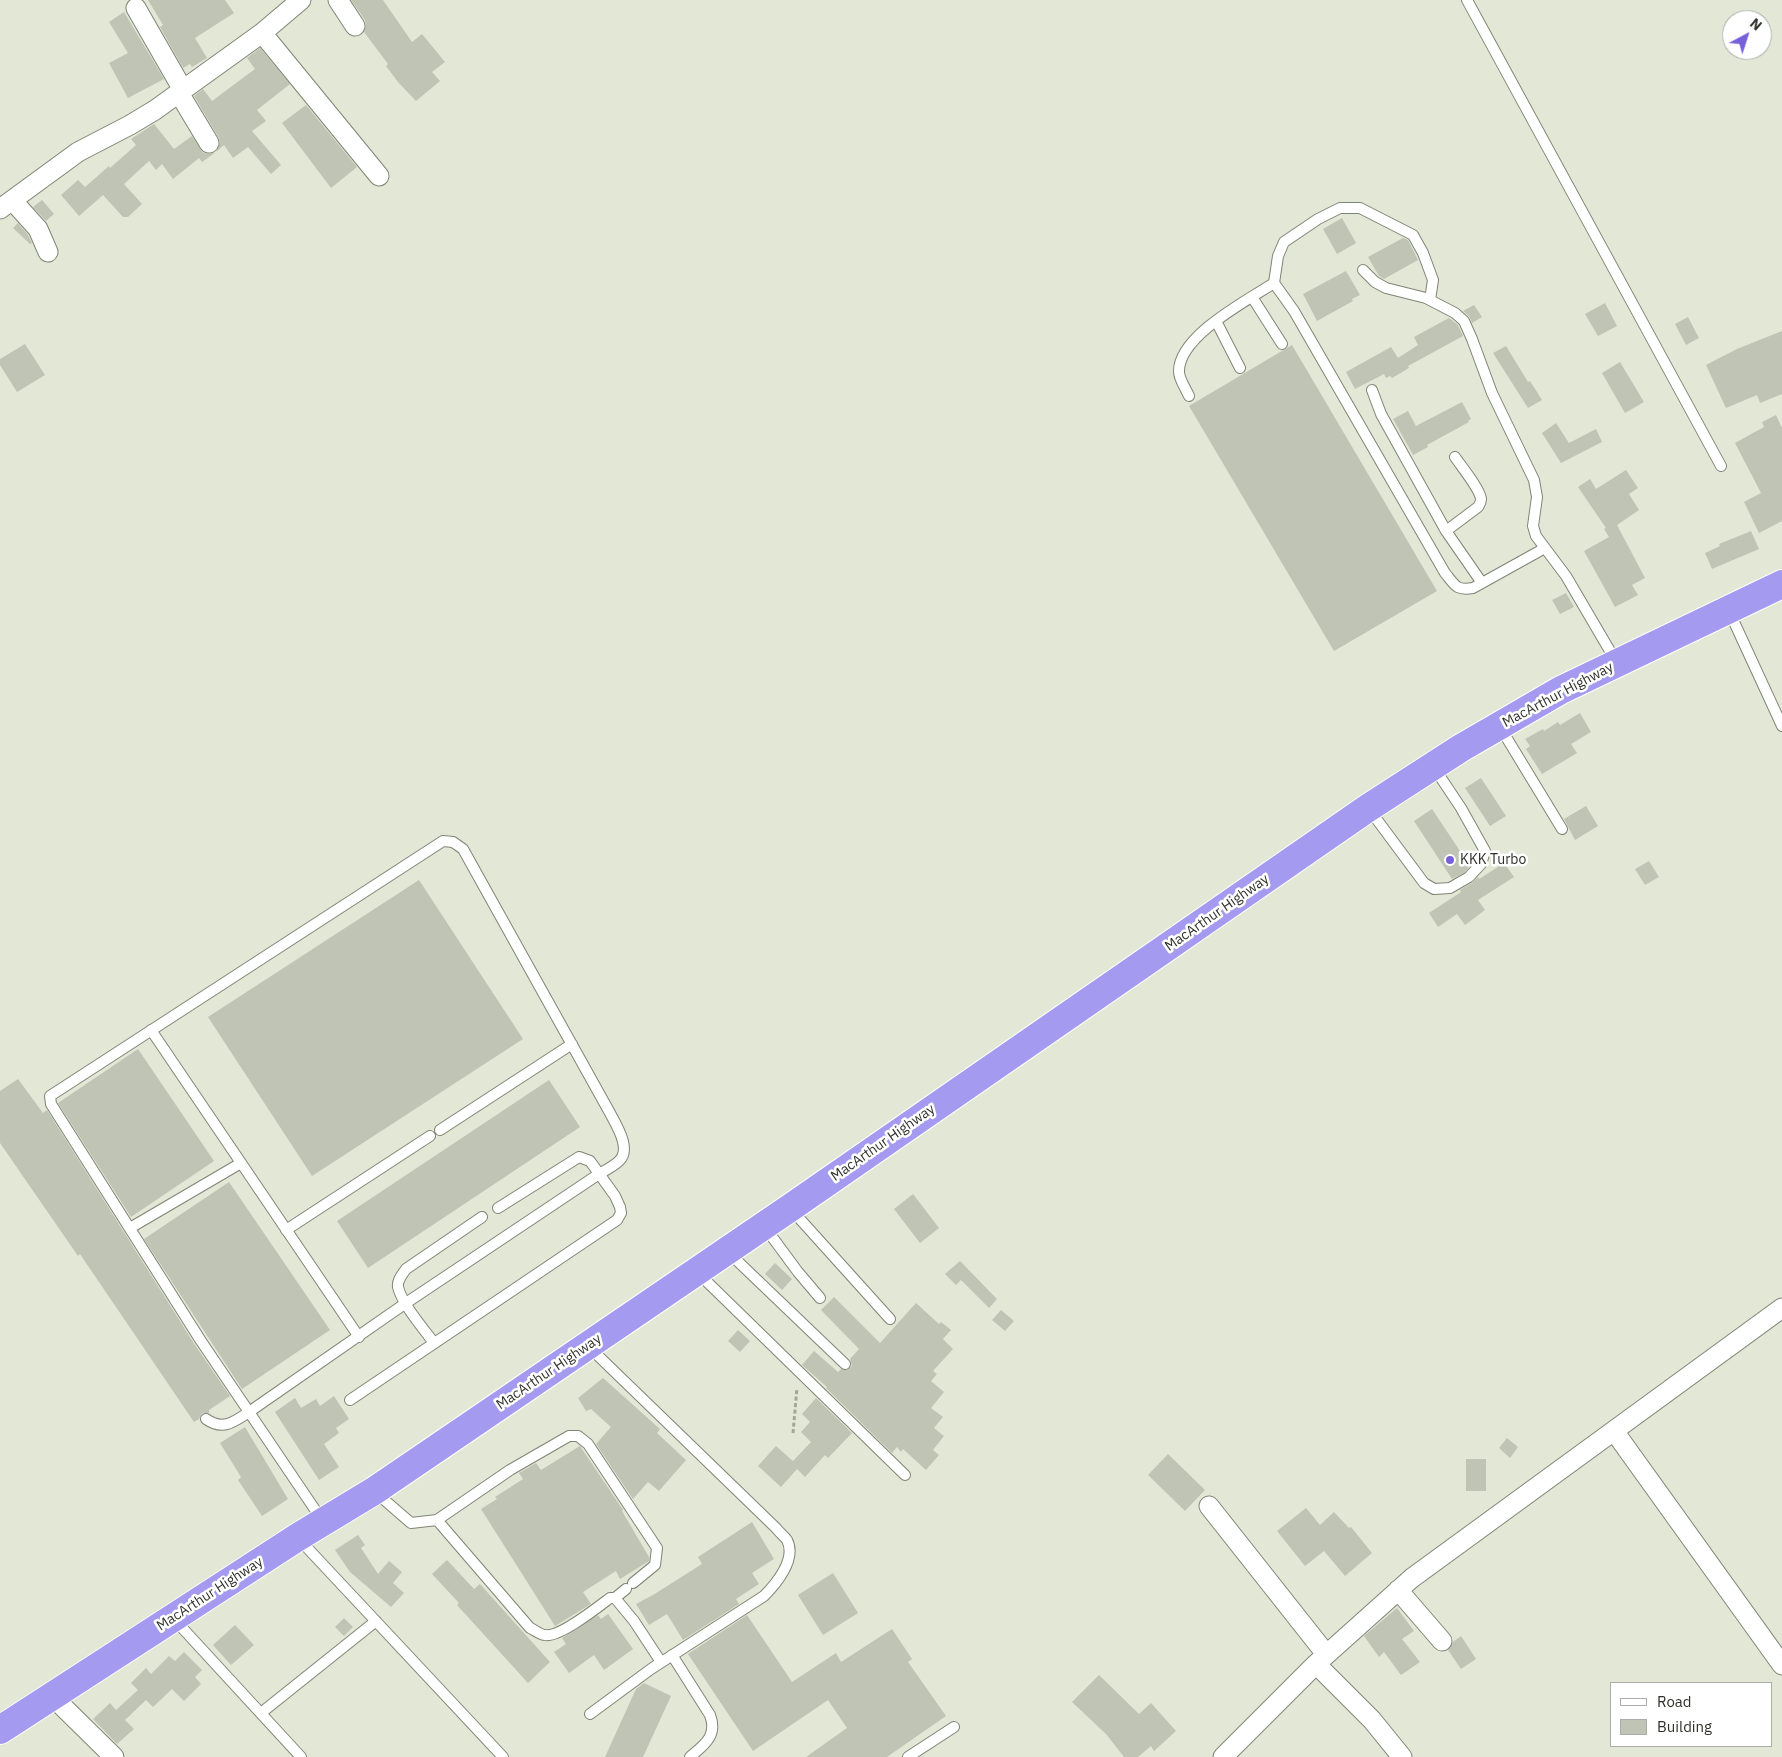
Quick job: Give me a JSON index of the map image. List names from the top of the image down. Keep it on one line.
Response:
{"streets":{"highway":["MacArthur Highway"]},"places":["KKK Turbo"],"legend":["Road","Building"],"north":"top right"}
